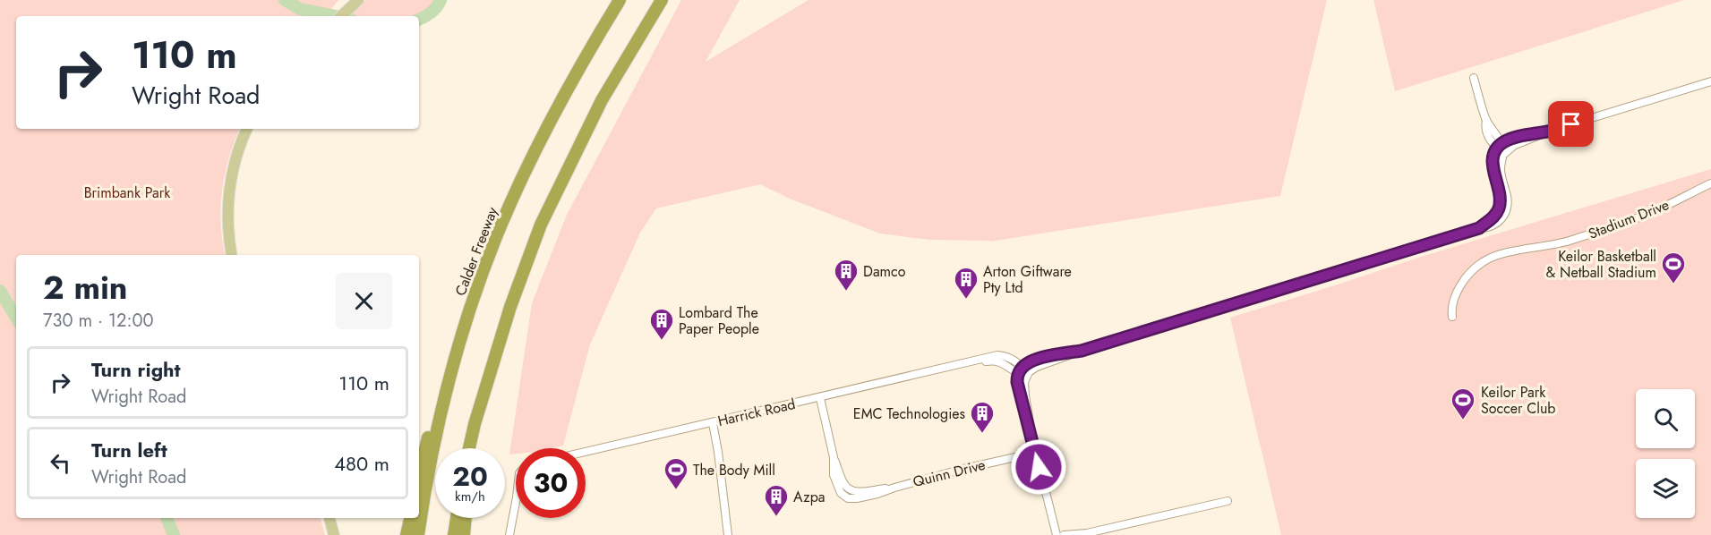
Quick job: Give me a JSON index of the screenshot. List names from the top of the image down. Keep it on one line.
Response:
{"streets":{"highway":["Calder Freeway"],"street":["Stadium Drive","Harrick Road","Quinn Drive"]},"crossings":[["Harrick Road","Quinn Drive"]],"parks":["Brimbank Park"],"places":{"sports":["Keilor Basketball & Netball Stadium","Keilor Park Soccer Club","The Body Mill"],"building":["Damco","Arton Giftware Pty Ltd","Lombard The Paper People","EMC Technologies","Azpa"]},"page":{"turn":["110 m","Wright Road"],"heading":["2 min","730 m · 12:00"],"list":[{"name":"Turn right","note":"Wright Road","value":"110 m"},{"name":"Turn left","note":"Wright Road","value":"480 m"}],"speed":"20 km/h","limit":"30"}}
